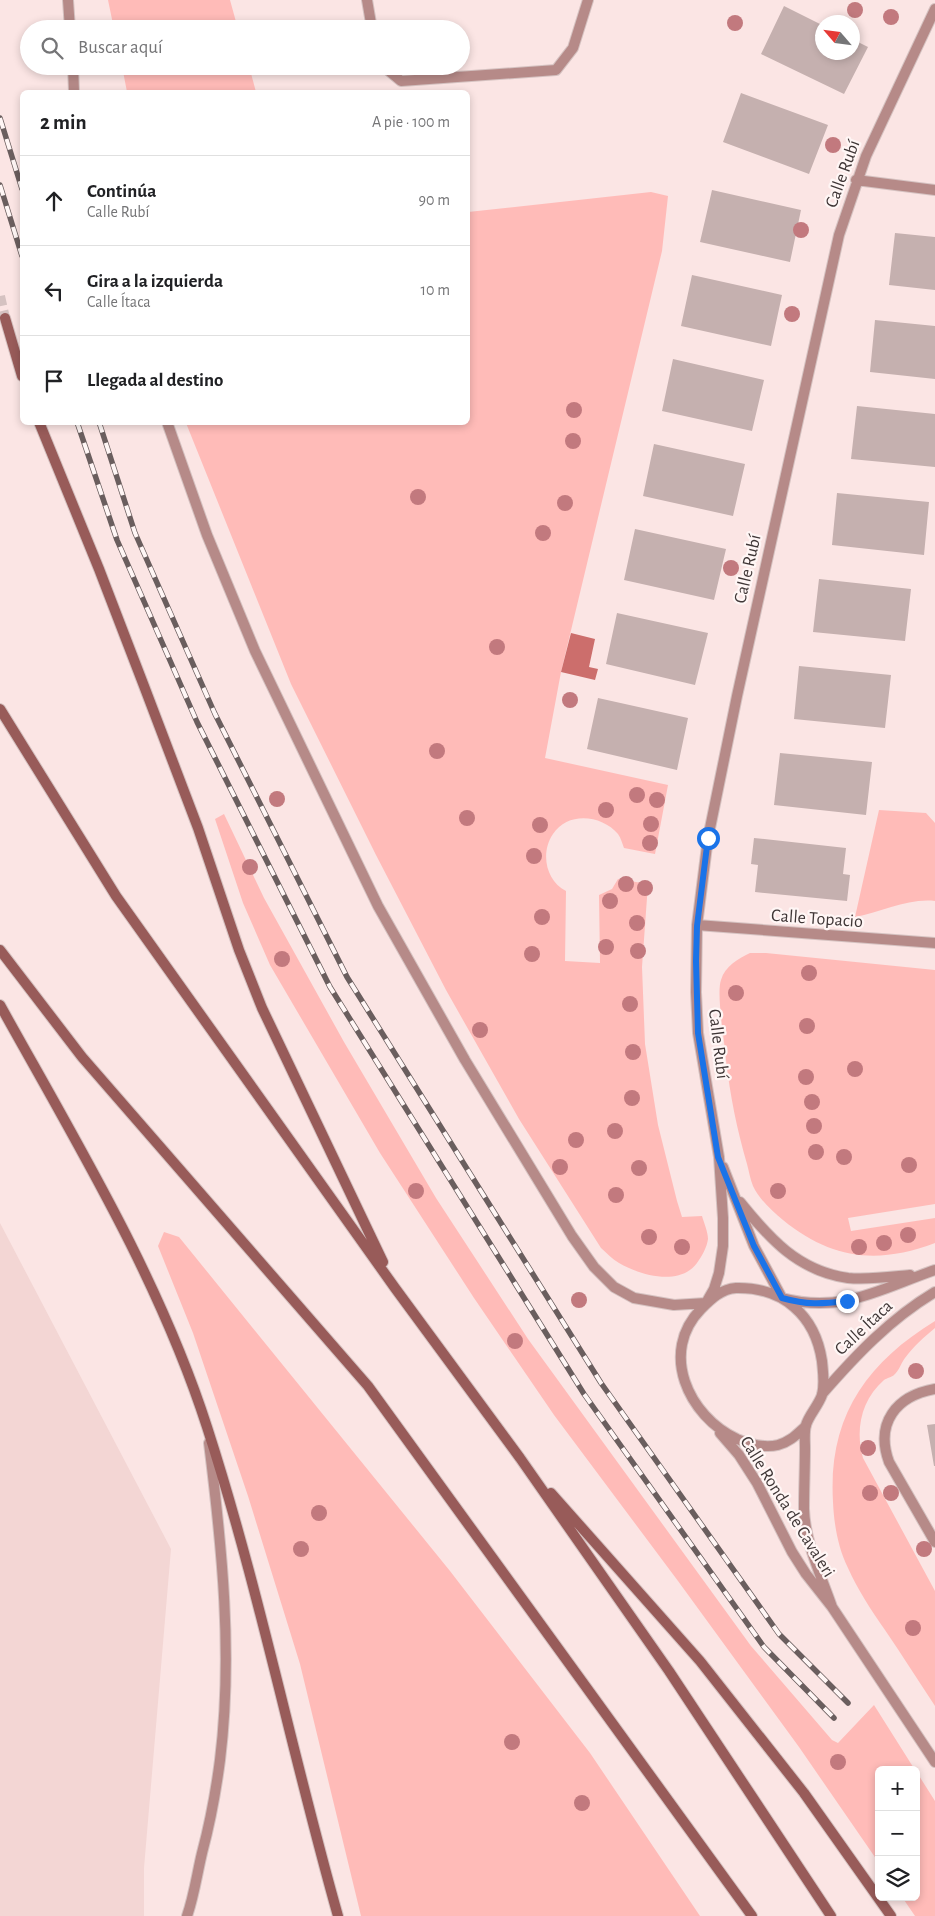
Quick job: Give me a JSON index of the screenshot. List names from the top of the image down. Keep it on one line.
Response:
{"streets":{"street":["Calle Rubí","Calle Topacio","Calle Ítaca","Calle Ronda de Cavaleri"]},"crossings":[["Calle Rubí","Calle Topacio"],["Calle Rubí","Calle Ítaca"],["Calle Rubí","Calle Ronda de Cavaleri"],["Calle Ítaca","Calle Ronda de Cavaleri"]],"north":"top left","page":{"search":"Buscar aquí","heading":["2 min","A pie · 100 m"],"list":[["Continúa","Calle Rubí","90 m"],["Gira a la izquierda","Calle Ítaca","10 m"],"Llegada al destino"],"map_buttons":["+","−"]}}
